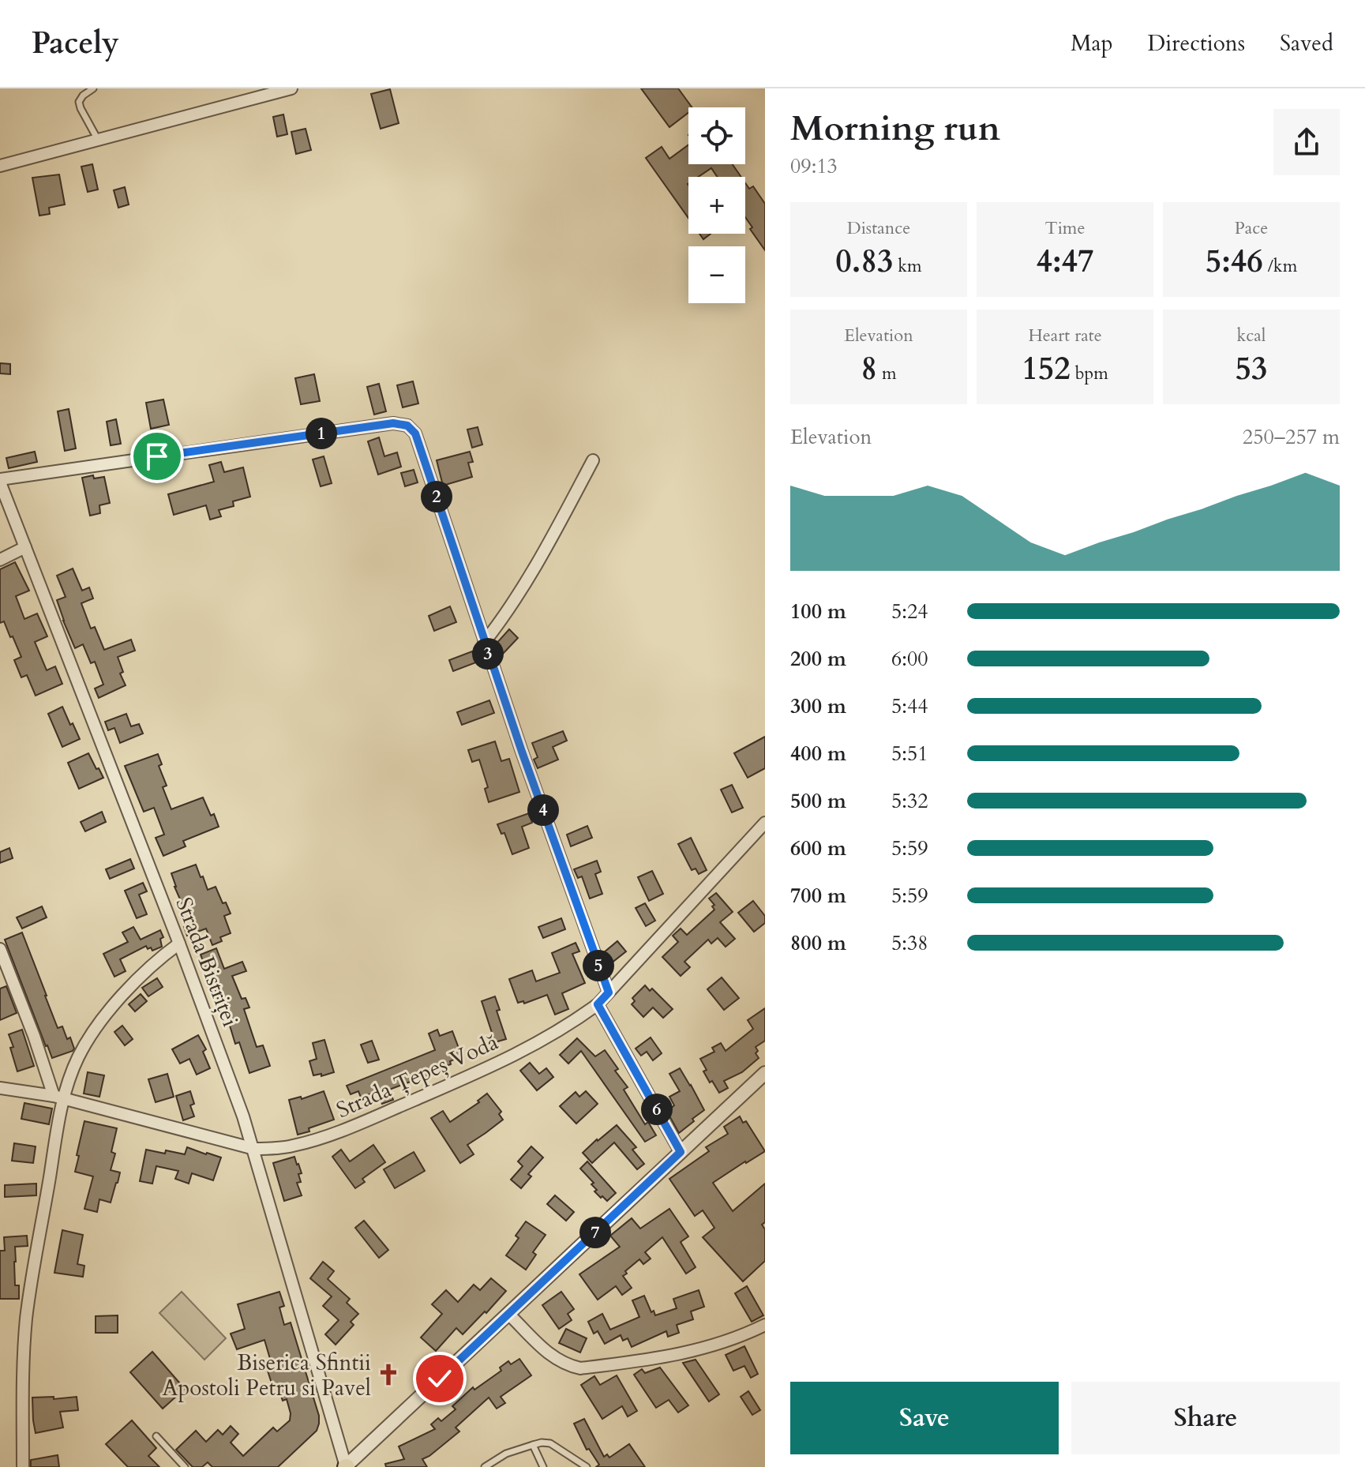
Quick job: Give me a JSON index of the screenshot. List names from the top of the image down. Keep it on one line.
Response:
{"streets":{"street":["Strada Bistriței","Strada Țepeș Vodă"]},"crossings":[["Strada Bistriței","Strada Țepeș Vodă"]],"places":{"church":["Biserica Sfintii Apostoli Petru si Pavel"]},"page":{"header":"Pacely","nav":["Map","Directions","Saved"],"heading":["Morning run","09:13"],"map_buttons":["+","−"],"stats":[["Distance","0.83 km"],["Time","4:47"],["Pace","5:46 /km"],["Elevation","8 m"],["Heart rate","152 bpm"],["kcal","53"]],"chart":["Elevation","250–257 m"],"pins":["1","2","3","4","5","6","7"],"list":[{"name":"100 m","note":"5:24"},{"name":"200 m","note":"6:00"},{"name":"300 m","note":"5:44"},{"name":"400 m","note":"5:51"},{"name":"500 m","note":"5:32"},{"name":"600 m","note":"5:59"},{"name":"700 m","note":"5:59"},{"name":"800 m","note":"5:38"}],"buttons":["Save","Share"]}}
